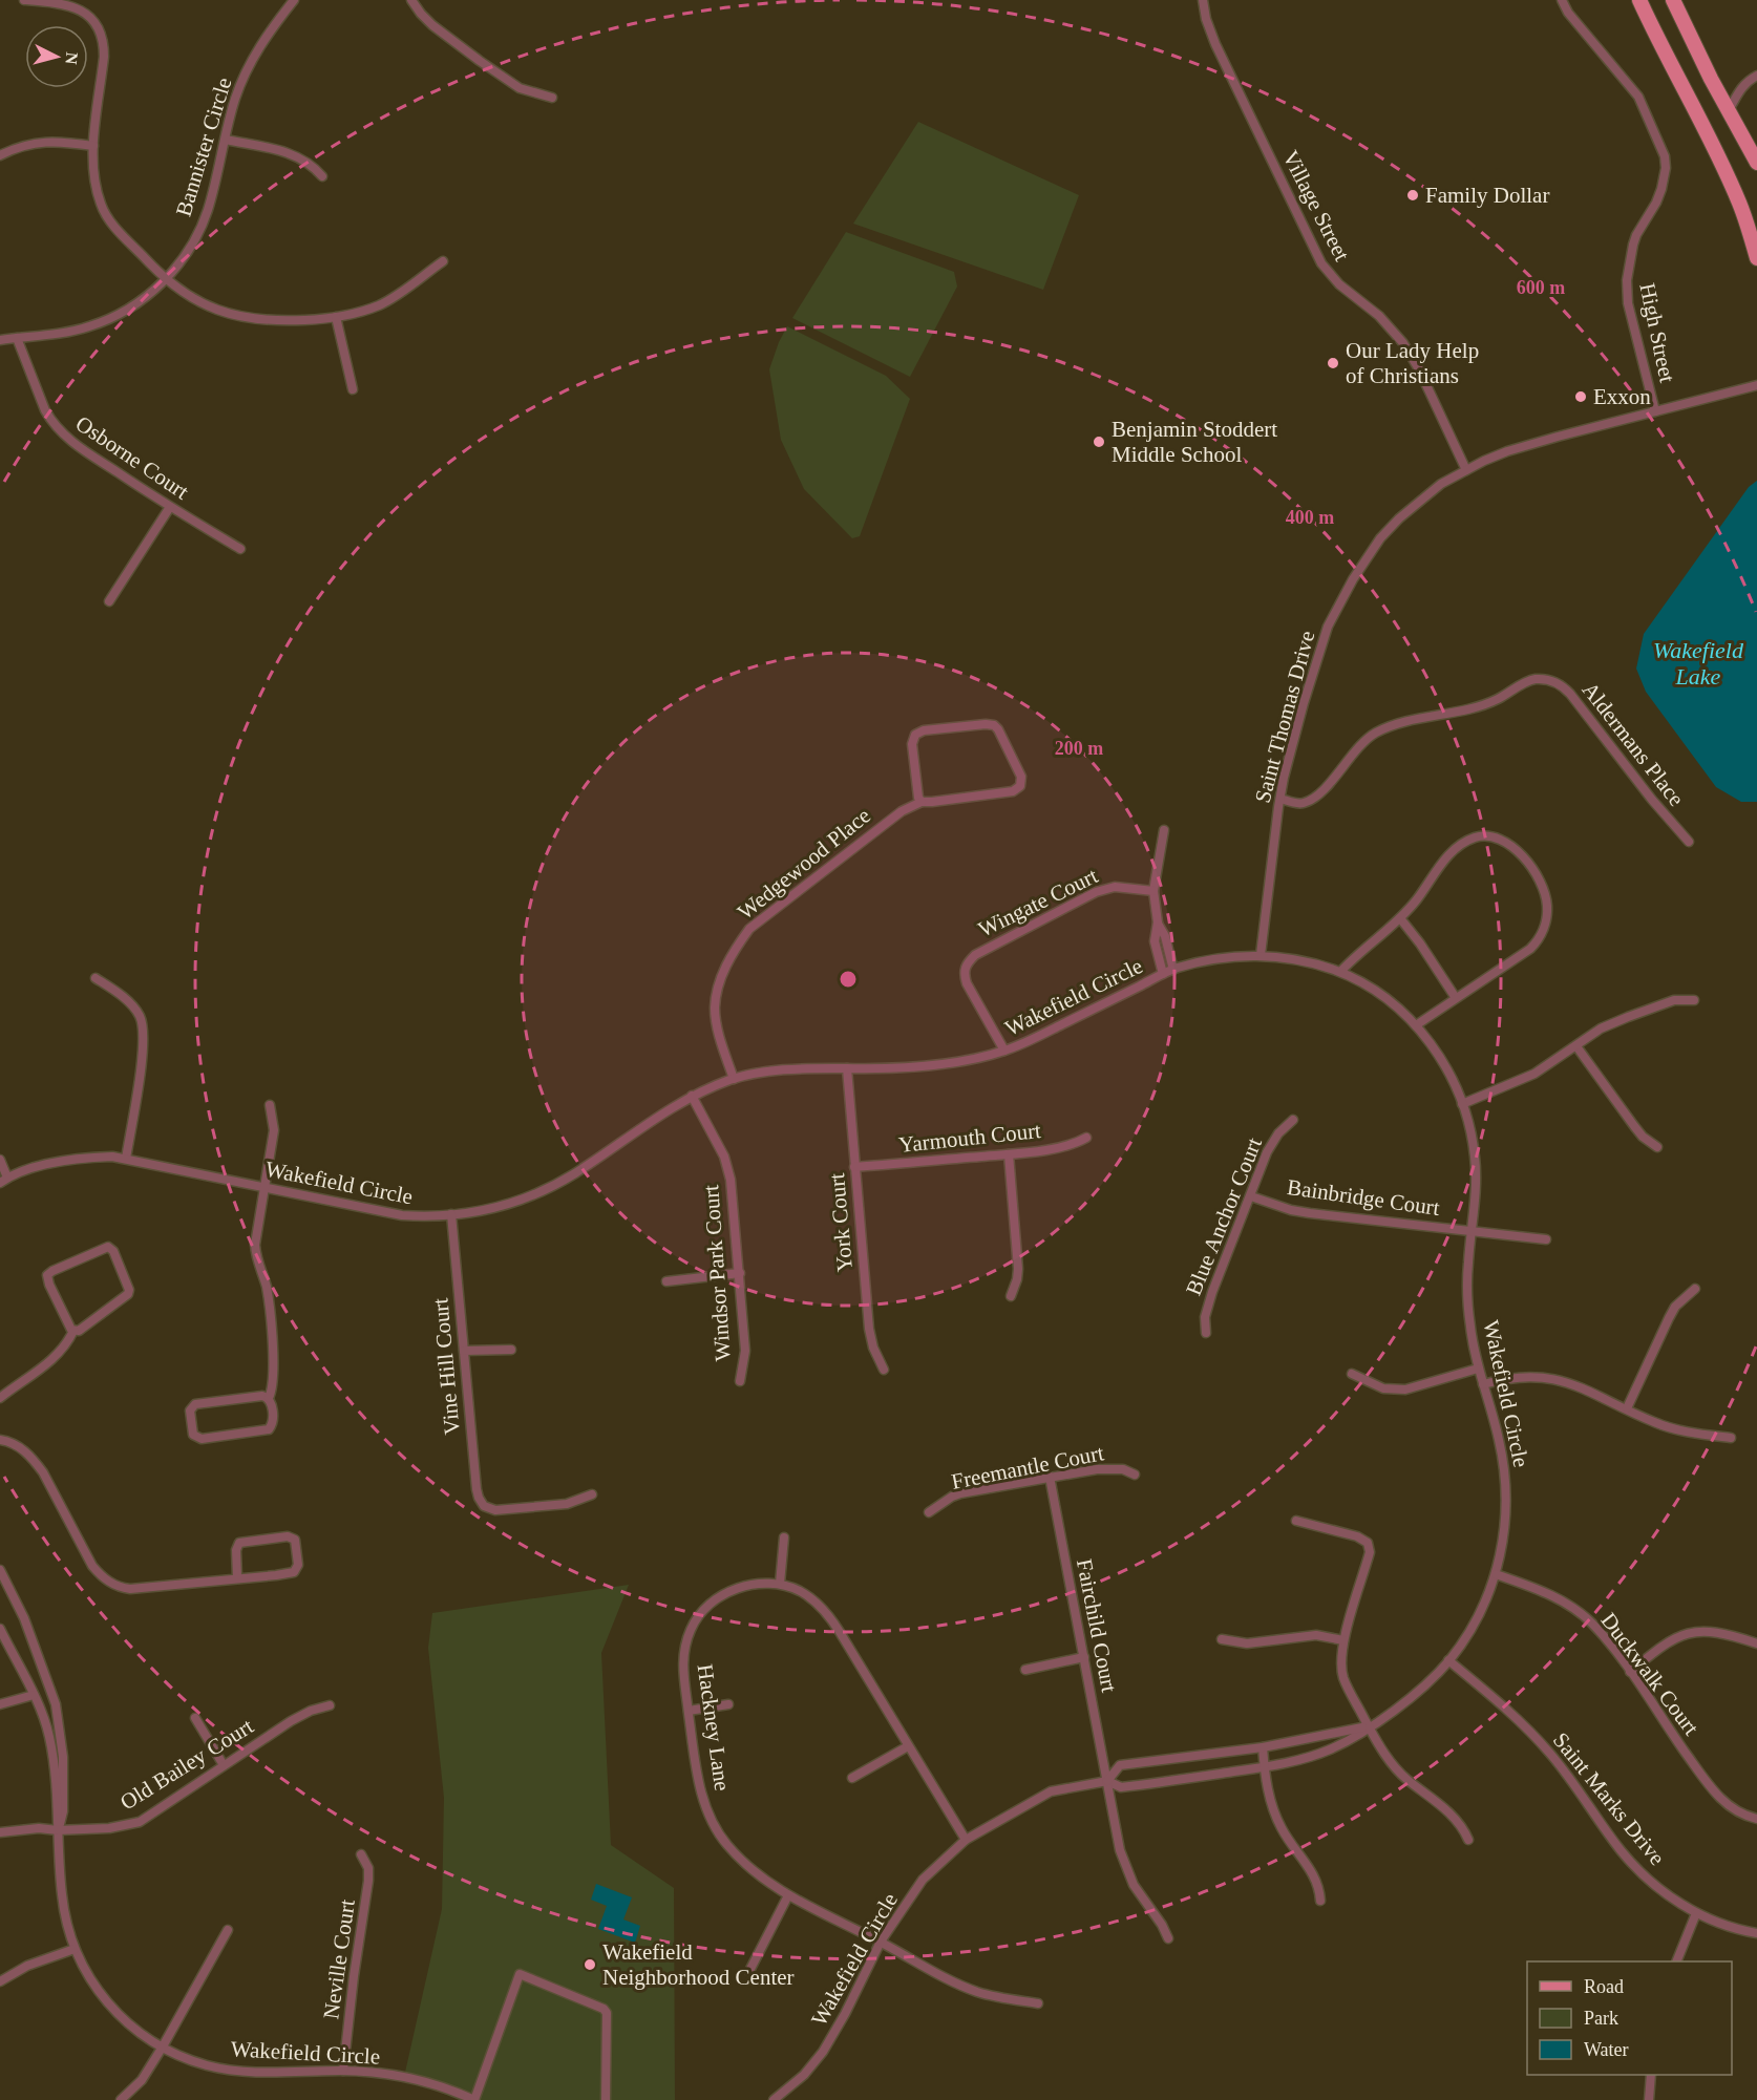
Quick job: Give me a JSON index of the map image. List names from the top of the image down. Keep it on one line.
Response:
{"streets":{"street":["Bannister Circle","Village Street","High Street","Osborne Court","Saint Thomas Drive","Aldermans Place","Wedgewood Place","Wingate Court","Wakefield Circle","Yarmouth Court","Bainbridge Court","Blue Anchor Court","York Court","Windsor Park Court","Vine Hill Court","Freemantle Court","Fairchild Court","Duckwalk Court","Hackney Lane","Old Bailey Court","Saint Marks Drive","Neville Court"]},"crossings":[["Bannister Circle","Osborne Court"],["Village Street","Saint Thomas Drive"],["High Street","Saint Thomas Drive"],["Saint Thomas Drive","Aldermans Place"],["Saint Thomas Drive","Wakefield Circle"],["Wedgewood Place","Wakefield Circle"],["Wingate Court","Wakefield Circle"],["Wakefield Circle","Bainbridge Court"],["Wakefield Circle","York Court"],["Wakefield Circle","Windsor Park Court"],["Wakefield Circle","Vine Hill Court"],["Wakefield Circle","Fairchild Court"],["Wakefield Circle","Duckwalk Court"],["Wakefield Circle","Hackney Lane"],["Wakefield Circle","Old Bailey Court"],["Wakefield Circle","Saint Marks Drive"],["Wakefield Circle","Neville Court"],["Yarmouth Court","York Court"],["Bainbridge Court","Blue Anchor Court"],["Freemantle Court","Fairchild Court"]],"water":["Wakefield Lake"],"places":["Family Dollar","Our Lady Help of Christians","Exxon","Benjamin Stoddert Middle School","Wakefield Neighborhood Center"],"legend":["Road","Park","Water"],"north":"right","rings":["600 m","400 m","200 m"]}
